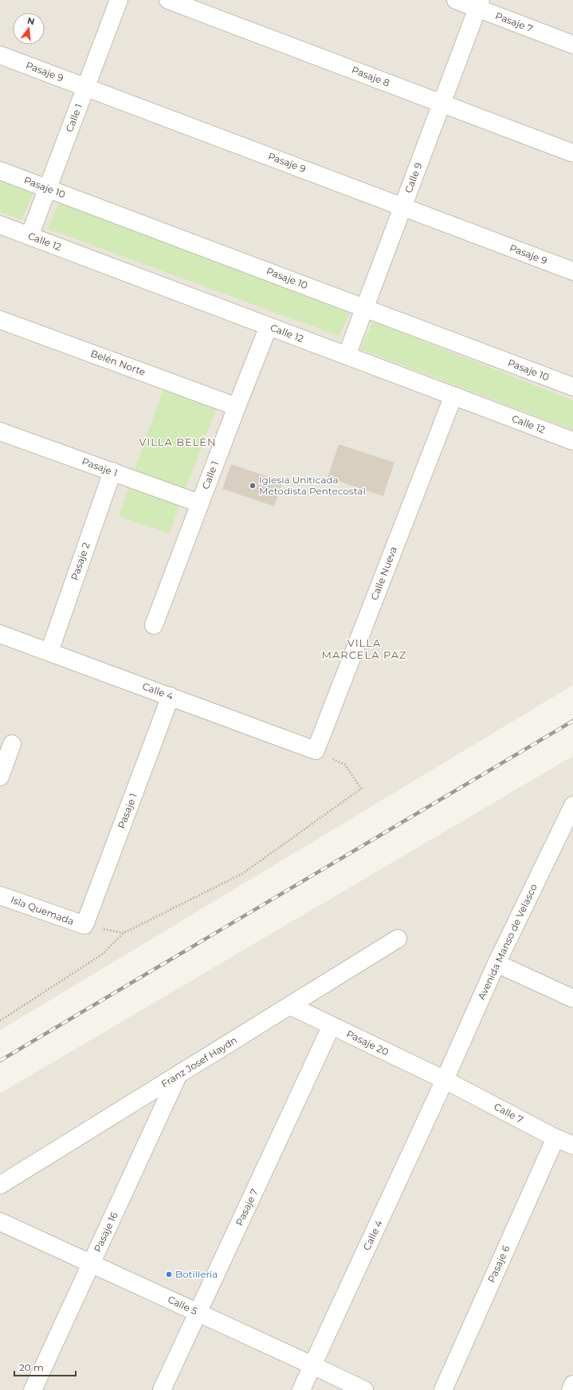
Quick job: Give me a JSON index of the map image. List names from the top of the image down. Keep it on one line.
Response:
{"streets":{"street":["Pasaje 7","Pasaje 9","Pasaje 8","Calle 1","Calle 9","Pasaje 10","Calle 12","Belén Norte","Pasaje 1","Pasaje 2","Calle Nueva","Calle 4","Isla Quemada","Avenida Manso de Velasco","Pasaje 20","Franz Josef Haydn","Calle 7","Pasaje 16","Pasaje 6","Calle 5"]},"crossings":[["Pasaje 7","Calle 9"],["Pasaje 7","Pasaje 20"],["Pasaje 7","Calle 5"],["Pasaje 9","Calle 1"],["Pasaje 9","Calle 9"],["Pasaje 8","Calle 9"],["Calle 1","Pasaje 10"],["Calle 1","Calle 12"],["Calle 1","Belén Norte"],["Calle 1","Pasaje 1"],["Calle 9","Pasaje 10"],["Calle 9","Calle 12"],["Calle 12","Calle Nueva"],["Pasaje 1","Pasaje 2"],["Pasaje 1","Calle 4"],["Pasaje 1","Isla Quemada"],["Pasaje 2","Calle 4"],["Calle Nueva","Calle 4"],["Calle 4","Avenida Manso de Velasco"],["Calle 4","Pasaje 20"],["Calle 4","Calle 7"],["Calle 4","Calle 5"],["Avenida Manso de Velasco","Pasaje 20"],["Avenida Manso de Velasco","Calle 7"],["Pasaje 20","Franz Josef Haydn"],["Pasaje 20","Calle 7"],["Franz Josef Haydn","Pasaje 16"],["Calle 7","Pasaje 6"],["Pasaje 16","Calle 5"]],"districts":["VILLA BELÉN","VILLA MARCELA PAZ"],"places":["Iglesia Uniticada Metodista Pentecostal","Botilleria"],"scale_bar":"20 m","north":"top"}
